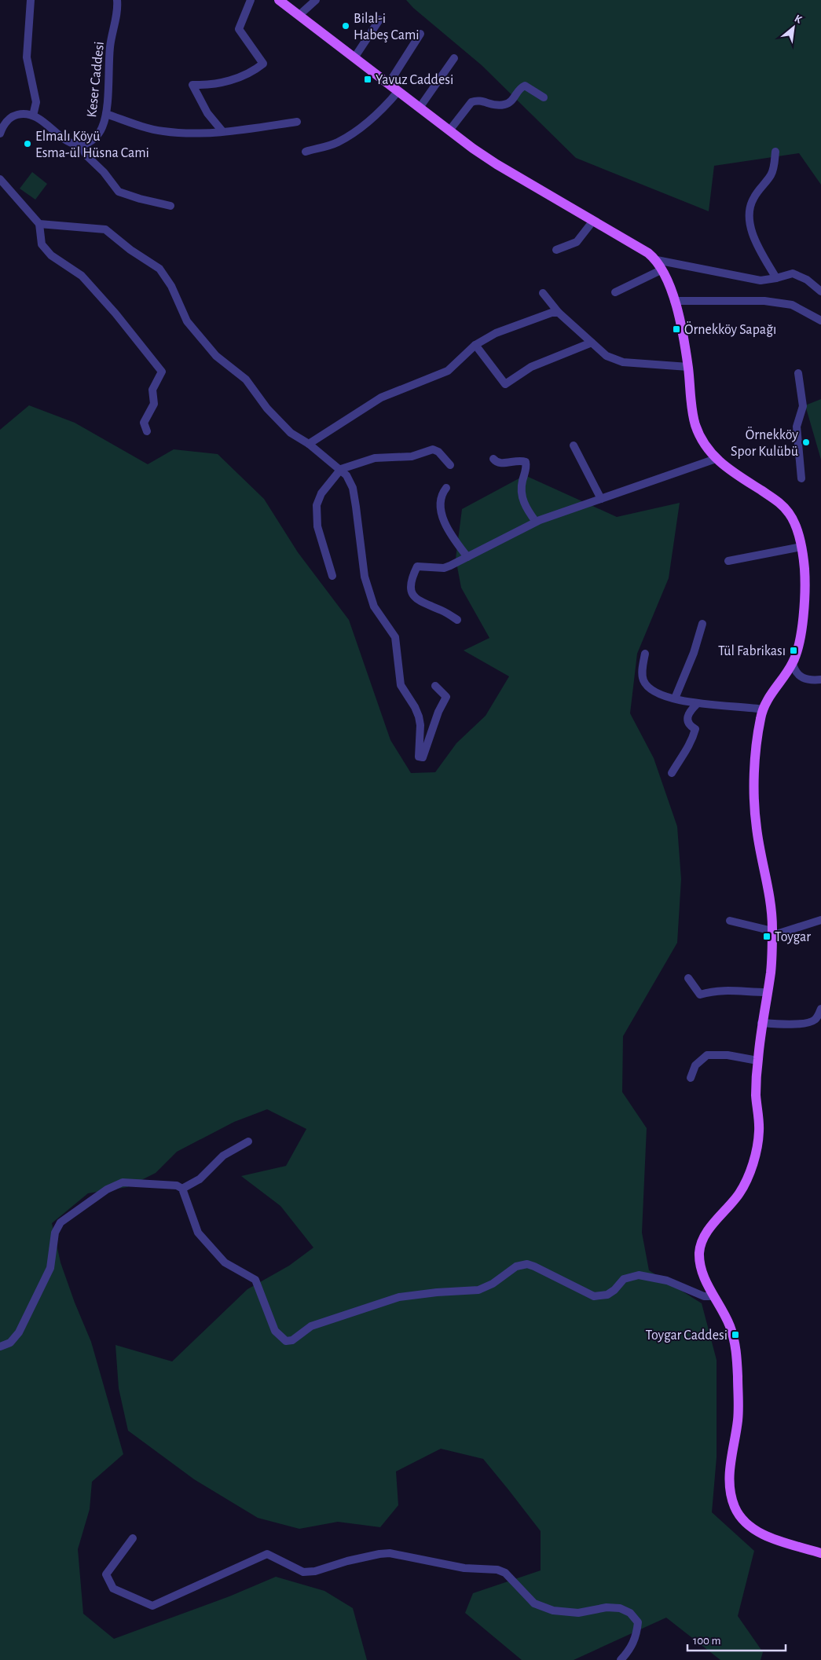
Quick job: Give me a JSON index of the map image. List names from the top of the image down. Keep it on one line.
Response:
{"streets":{"street":["Keser Caddesi"]},"places":{"other":["Bilal-i Habeş Cami","Elmalı Köyü Esma-ül Hüsna Cami","Örnekköy Spor Kulübü"],"transit":["Yavuz Caddesi","Örnekköy Sapağı","Tül Fabrikası","Toygar","Toygar Caddesi"]},"scale_bar":"100 m","north":"top right"}
